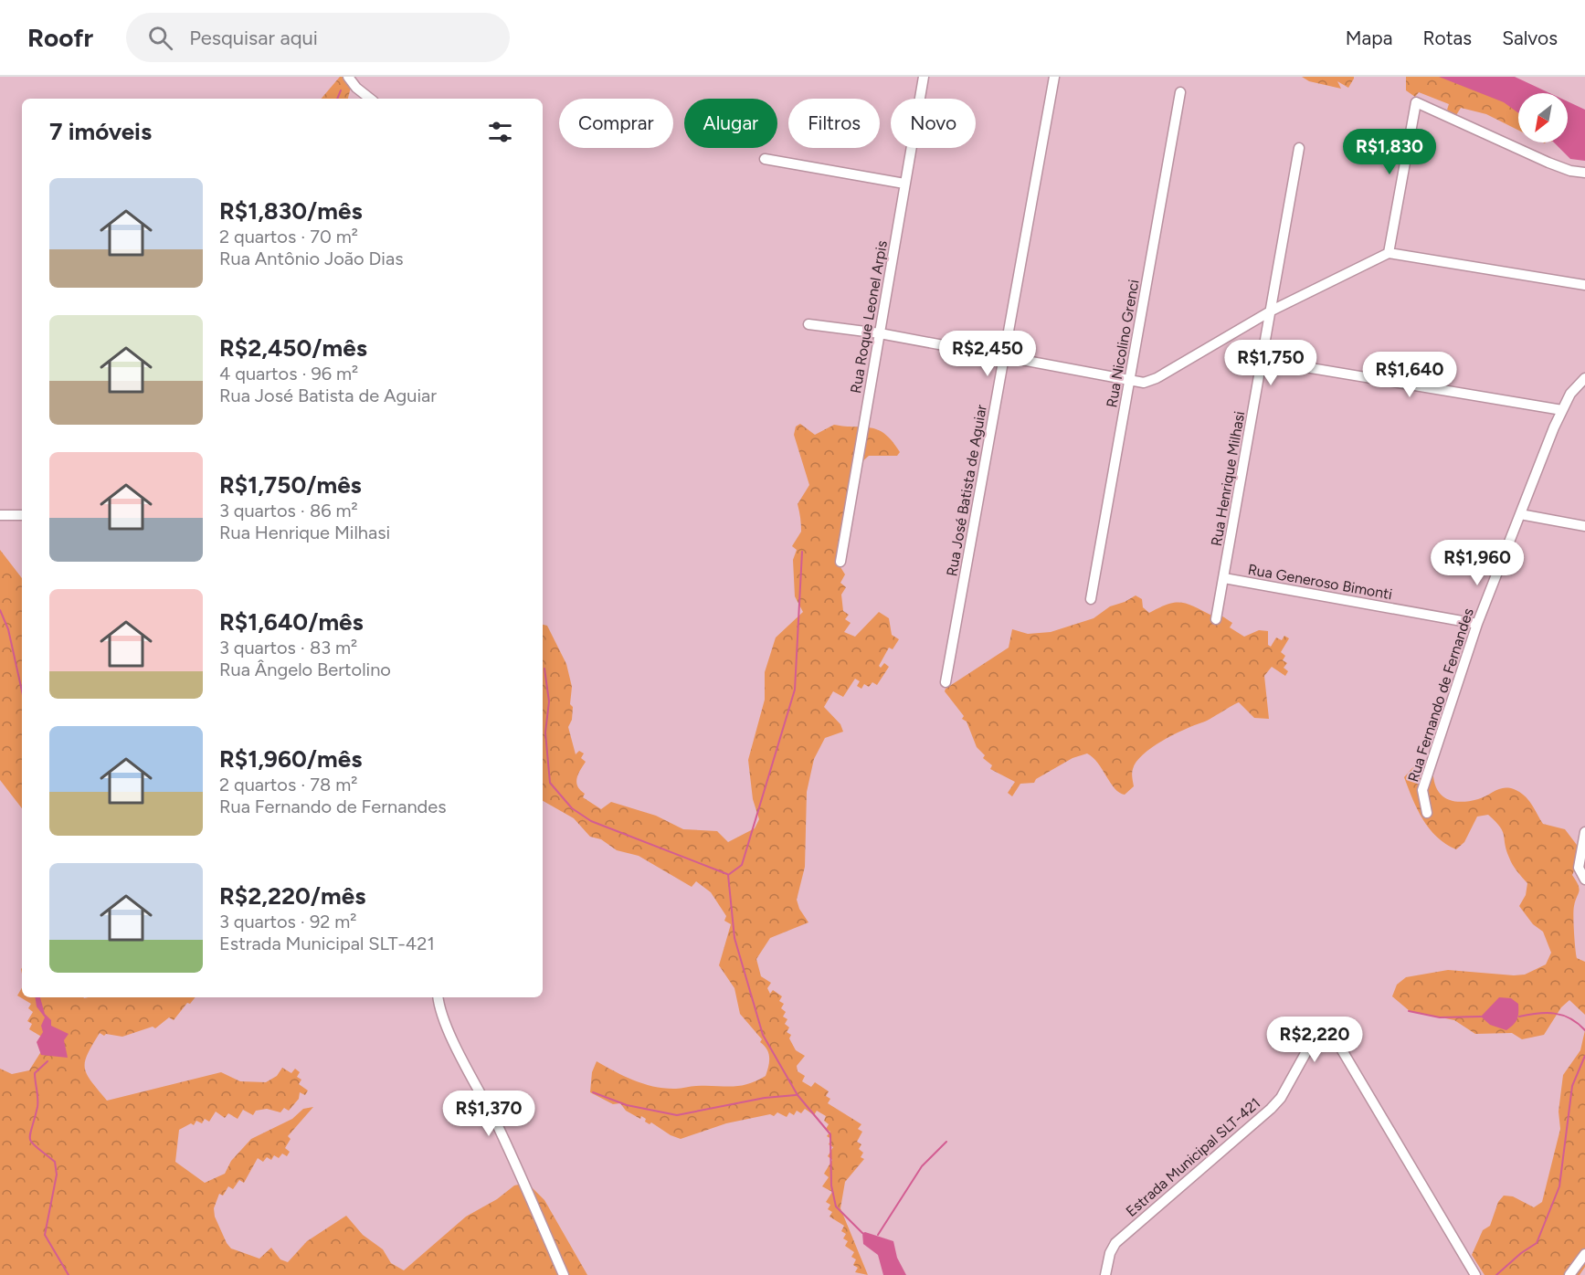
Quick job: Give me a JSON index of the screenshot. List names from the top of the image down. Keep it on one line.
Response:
{"streets":{"street":["Rua Roque Leonel Arpis","Rua Nicolino Grenci","Rua Henrique Milhasi","Rua José Batista de Aguiar","Rua Generoso Bimonti","Rua Fernando de Fernandes","Estrada Municipal SLT-421"]},"crossings":[["Rua Henrique Milhasi","Rua Generoso Bimonti"],["Rua Generoso Bimonti","Rua Fernando de Fernandes"]],"north":"bottom left","page":{"header":"Roofr","search":"Pesquisar aqui","nav":["Mapa","Rotas","Salvos"],"chip":["Comprar","Alugar","Filtros","Novo"],"heading":"7 imóveis","price":["R$1,830","R$2,450","R$1,750","R$1,640","R$1,960","R$2,220","R$1,370"],"list":[{"name":"R$1,830/mês","note":"2 quartos · 70 m² · Rua Antônio João Dias"},{"name":"R$2,450/mês","note":"4 quartos · 96 m² · Rua José Batista de Aguiar"},{"name":"R$1,750/mês","note":"3 quartos · 86 m² · Rua Henrique Milhasi"},{"name":"R$1,640/mês","note":"3 quartos · 83 m² · Rua Ângelo Bertolino"},{"name":"R$1,960/mês","note":"2 quartos · 78 m² · Rua Fernando de Fernandes"},{"name":"R$2,220/mês","note":"3 quartos · 92 m² · Estrada Municipal SLT-421"}]}}
